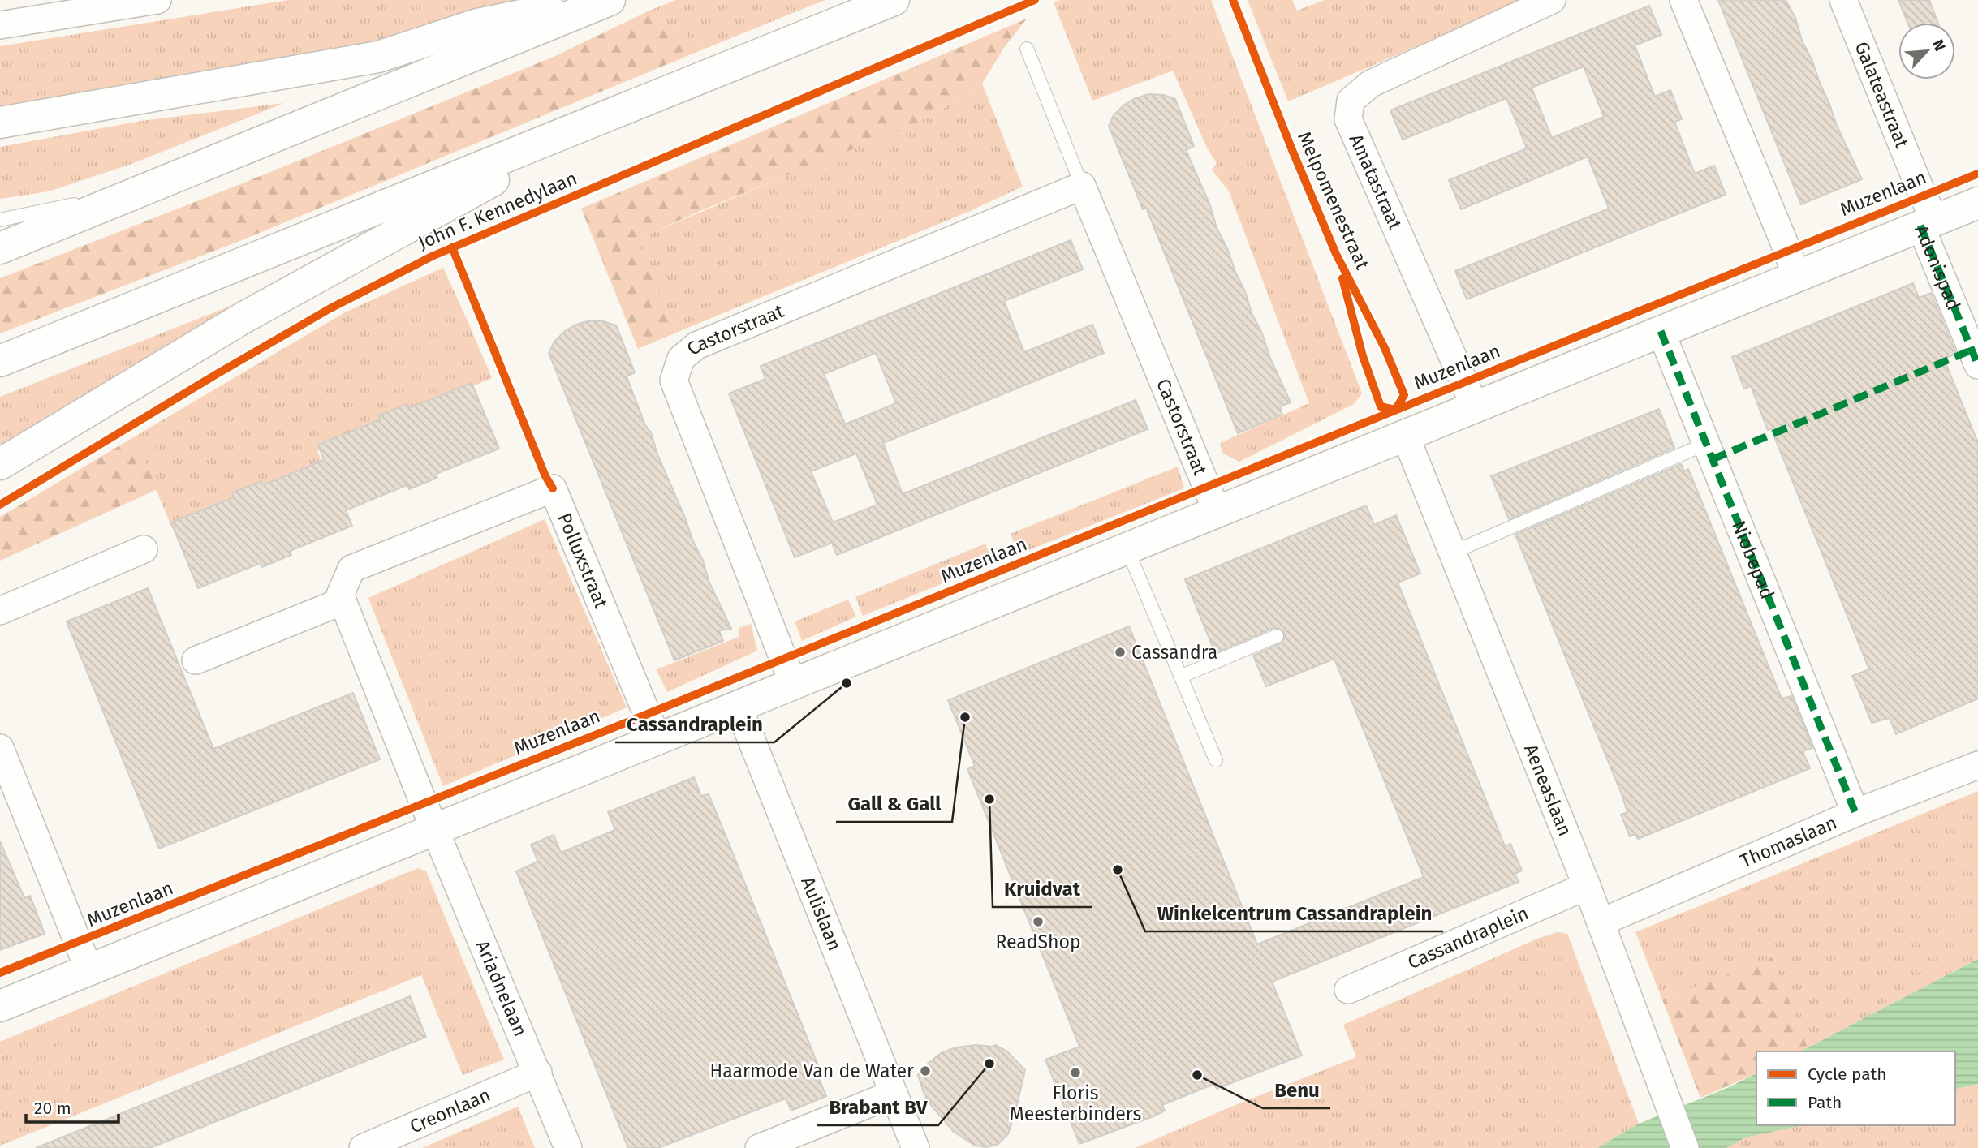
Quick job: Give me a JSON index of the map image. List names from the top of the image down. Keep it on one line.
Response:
{"streets":{"street":["Galateastraat","Amatastraat","Adonispad","Castorstraat","Niobepad","Polluxstraat","Aeneaslaan","Thomaslaan","Aulislaan","Cassandraplein","Ariadnelaan","Creonlaan"],"cycle path":["Muzenlaan","Melpomenestraat","John F. Kennedylaan"]},"crossings":[["Galateastraat","Adonispad"],["Niobepad","Thomaslaan"],["Aeneaslaan","Thomaslaan"],["Aeneaslaan","Cassandraplein"],["Ariadnelaan","Creonlaan"]],"places":["Cassandra","Cassandraplein","Gall & Gall","Kruidvat","Winkelcentrum Cassandraplein","ReadShop","Brabant BV","Haarmode Van de Water","Floris Meesterbinders","Benu"],"legend":["Cycle path","Path"],"scale_bar":"20 m","north":"top right"}
